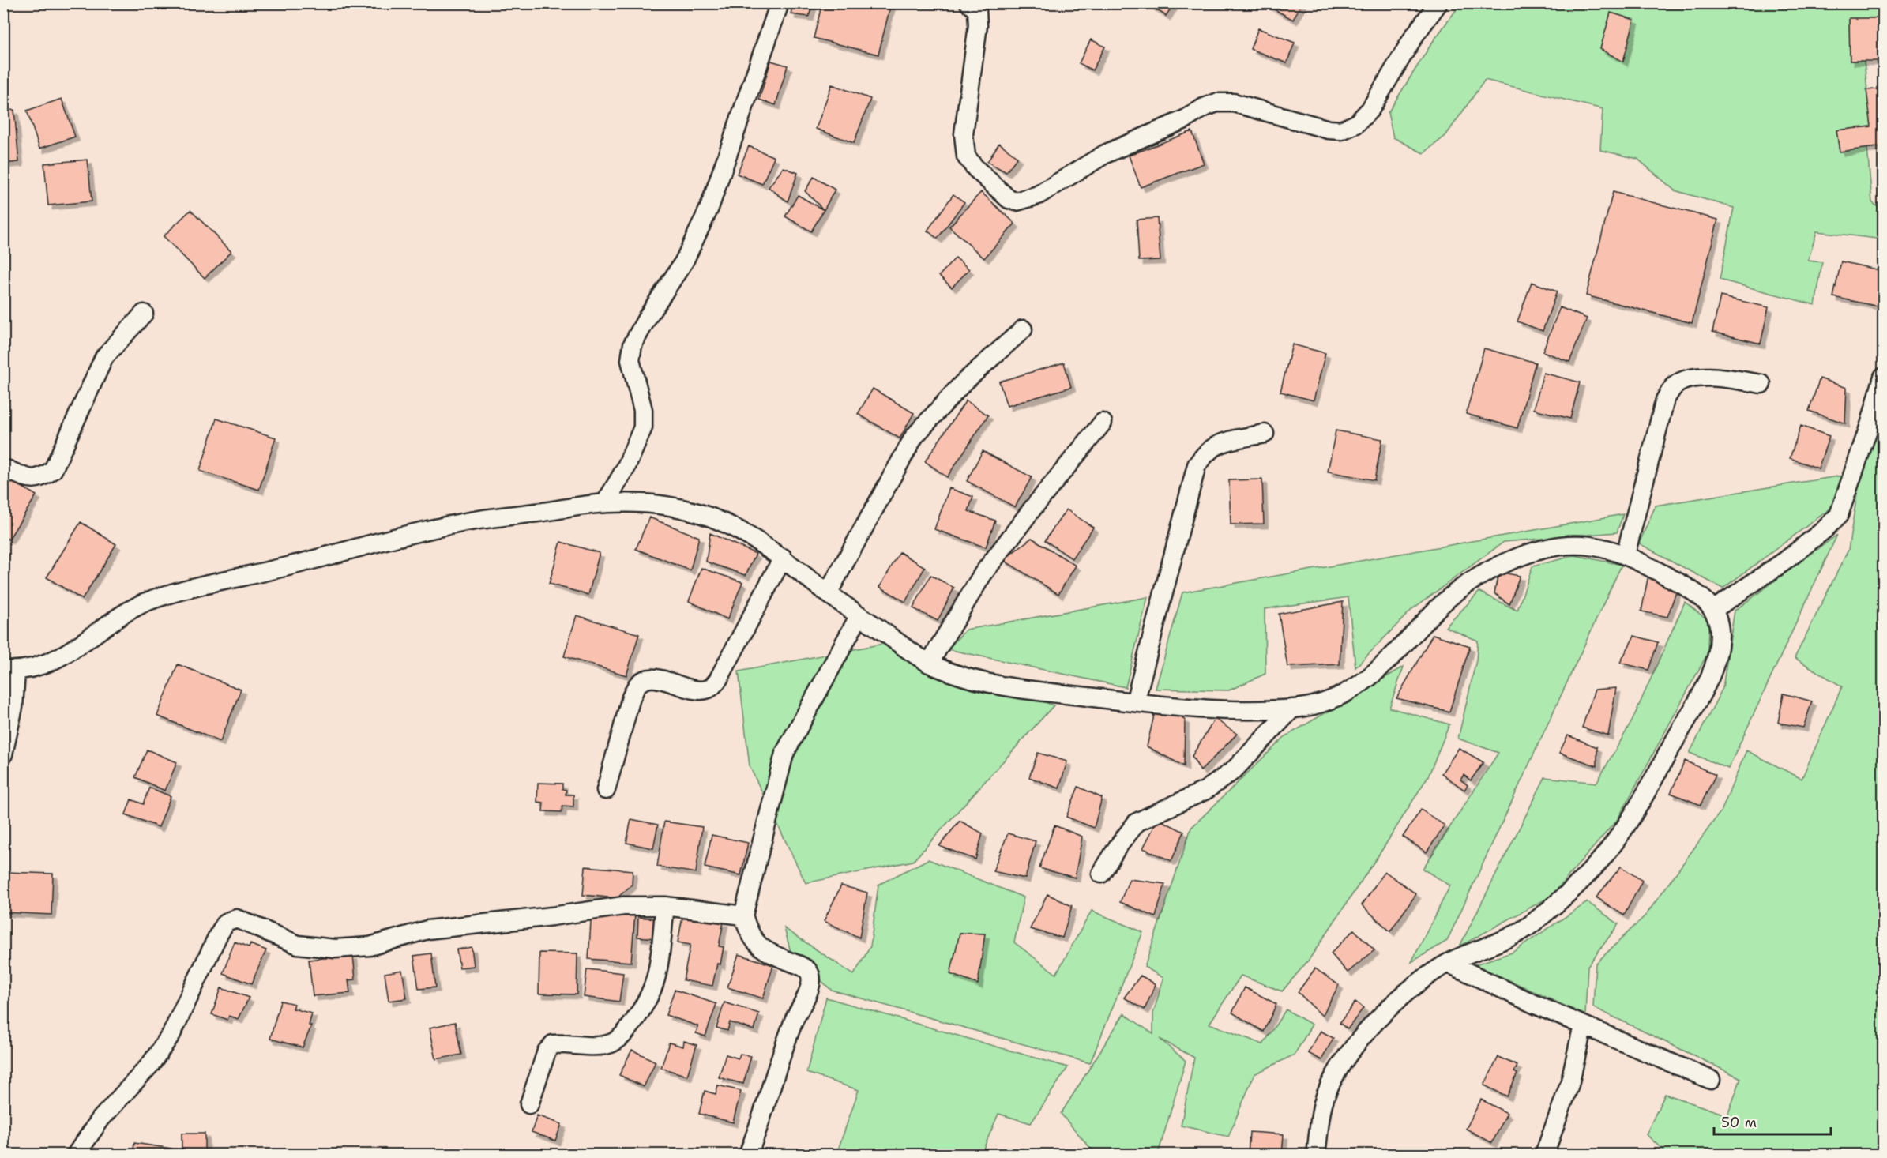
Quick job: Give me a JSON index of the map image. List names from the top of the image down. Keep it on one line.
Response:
{"scale_bar":"50 m"}
